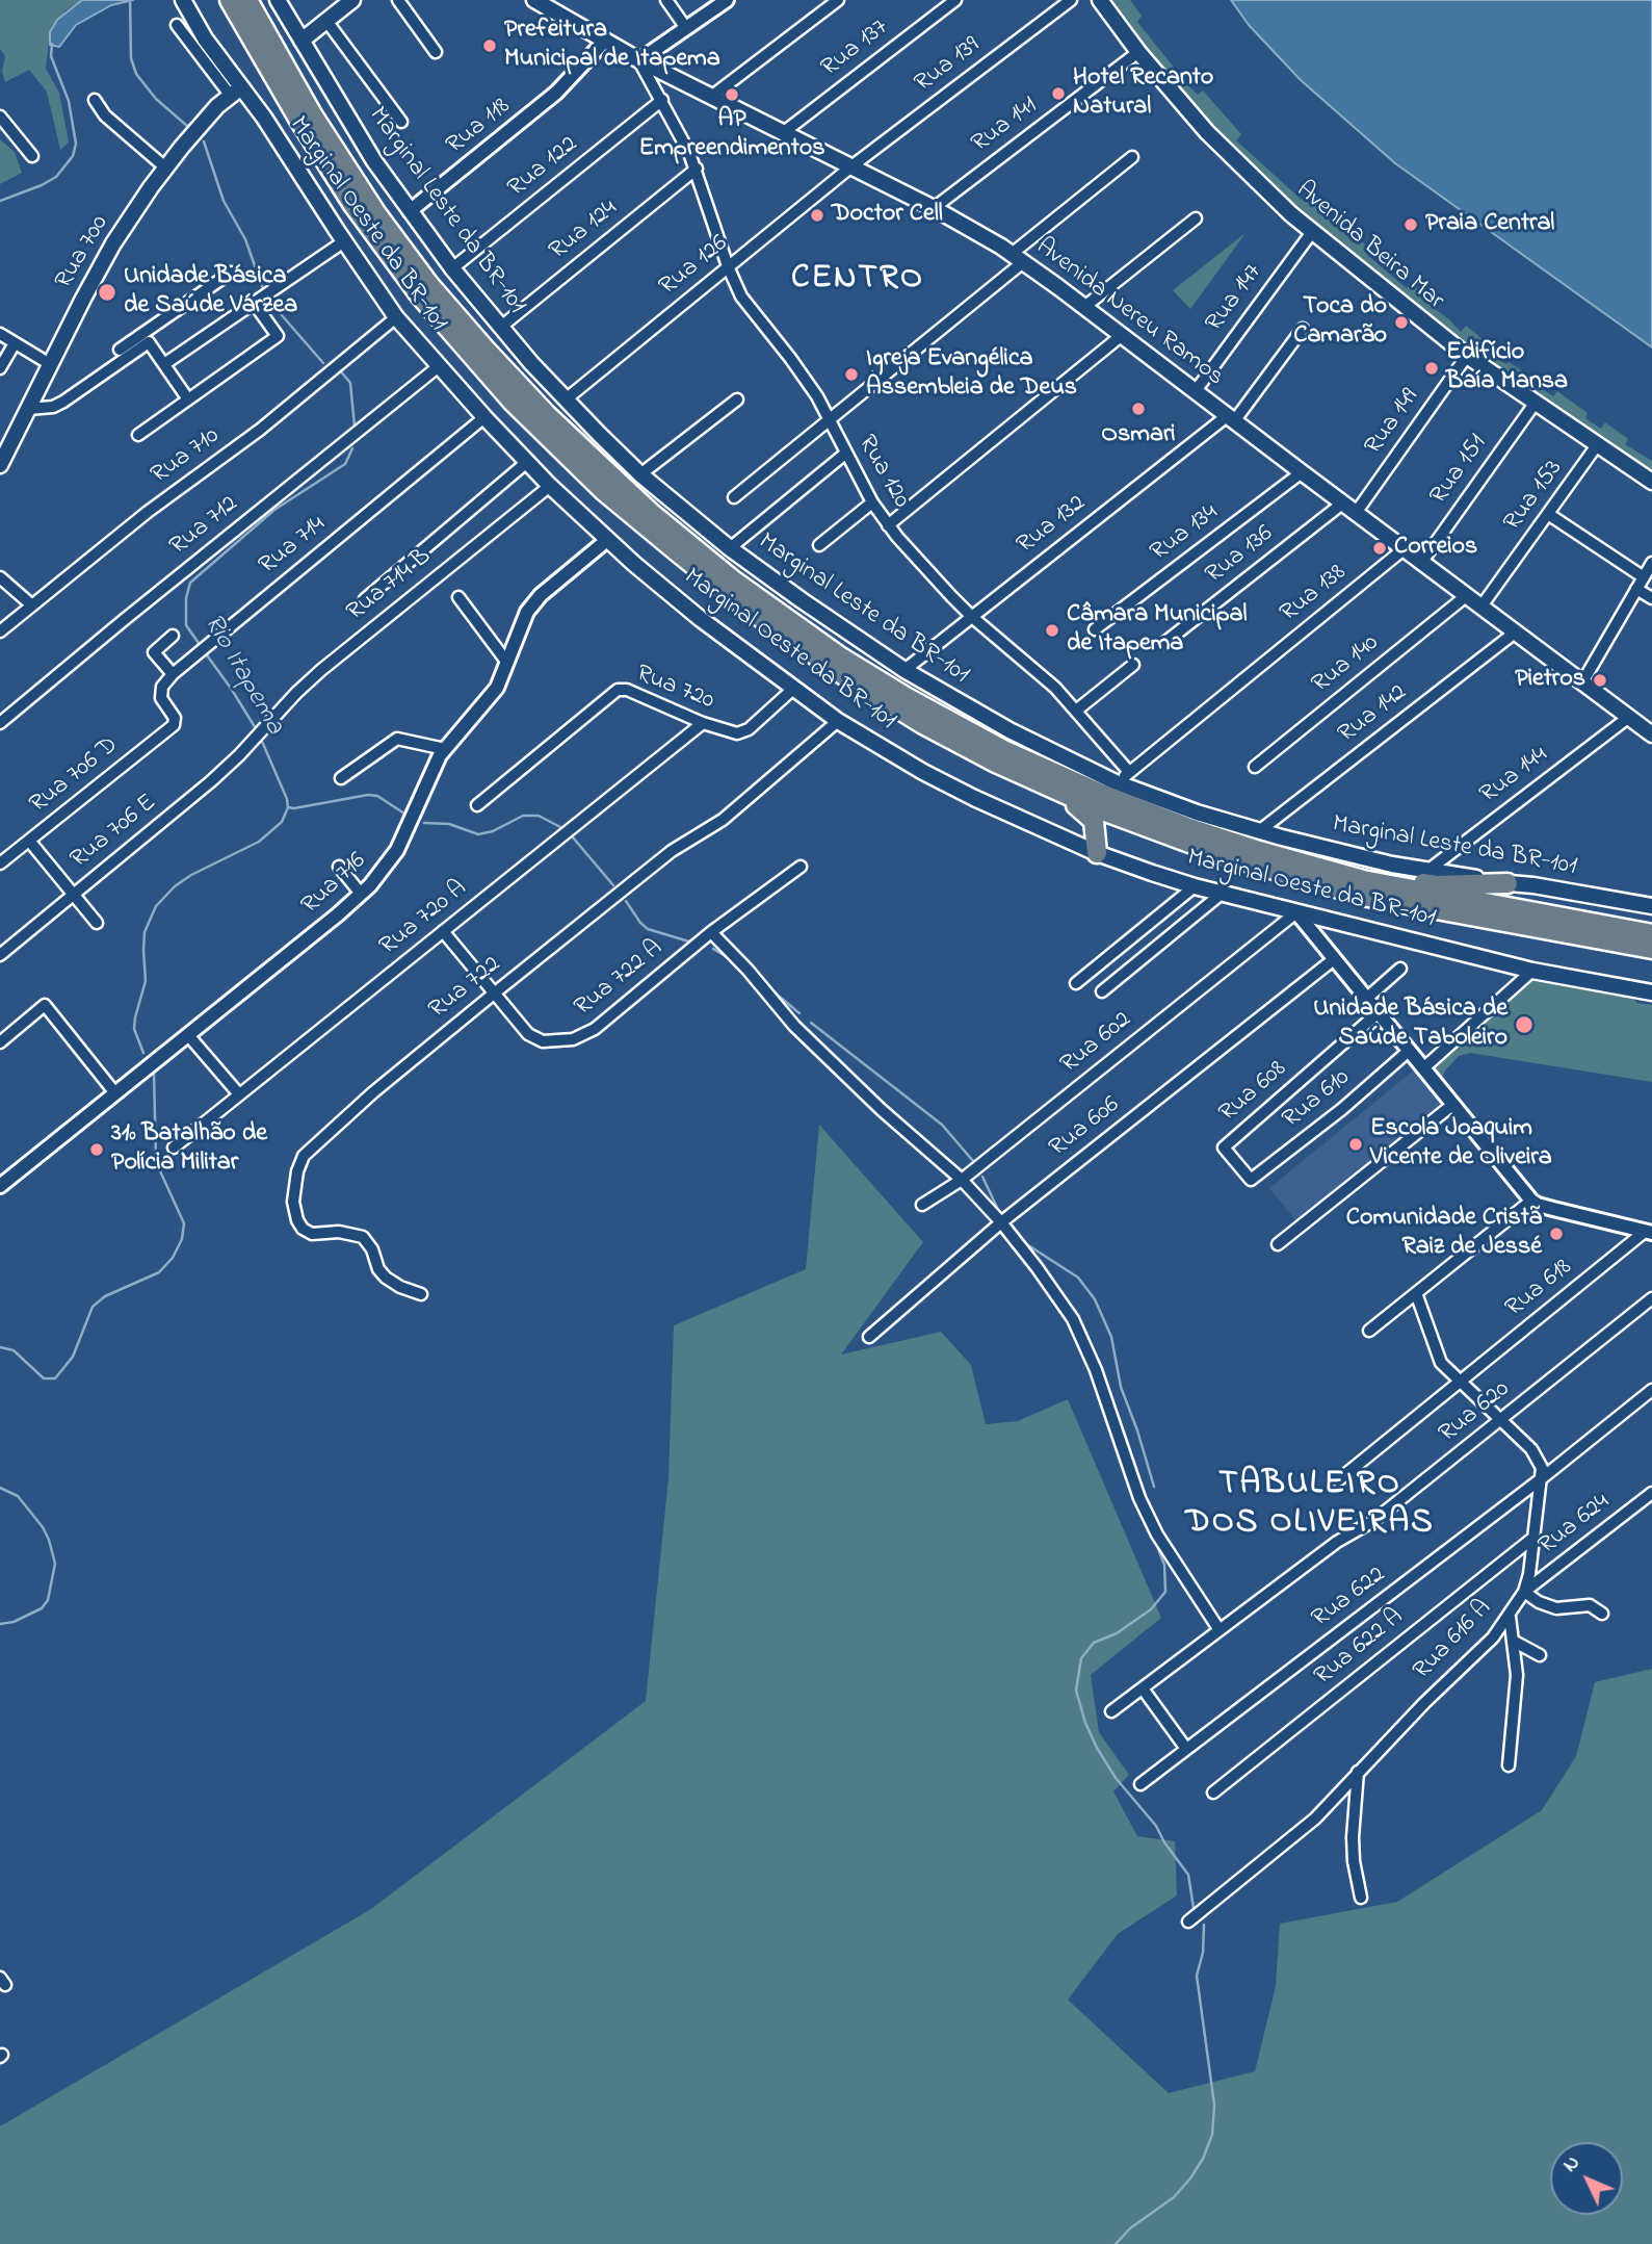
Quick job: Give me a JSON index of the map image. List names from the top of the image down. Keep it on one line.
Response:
{"streets":{"main road":["Marginal Leste da BR-101","Marginal Oeste da BR-101","Avenida Beira Mar","Rua 700","Avenida Nereu Ramos"],"street":["Rua 137","Rua 139","Rua 141","Rua 118","Rua 122","Rua 124","Rua 126","Rua 147","Rua 149","Rua 710","Rua 151","Rua 120","Rua 153","Rua 132","Rua 712","Rua 134","Rua 714","Rua 136","Rua 714 B","Rua 138","Rua 140","Rua 720","Rua 142","Rua 706 D","Rua 144","Rua 706 E","Rua 716","Rua 720 A","Rua 722 A","Rua 722","Rua 602","Rua 608","Rua 610","Rua 606","Rua 618","Rua 620","Rua 624","Rua 622","Rua 616 A","Rua 622 A"]},"crossings":[["Rua 137","Avenida Nereu Ramos"],["Rua 139","Rua 126"],["Rua 139","Avenida Nereu Ramos"],["Rua 141","Avenida Beira Mar"],["Rua 141","Avenida Nereu Ramos"],["Rua 118","Marginal Leste da BR-101"],["Rua 118","Avenida Nereu Ramos"],["Rua 122","Marginal Leste da BR-101"],["Rua 122","Rua 120"],["Marginal Leste da BR-101","Rua 124"],["Marginal Leste da BR-101","Rua 126"],["Marginal Leste da BR-101","Rua 132"],["Marginal Leste da BR-101","Rua 138"],["Marginal Leste da BR-101","Rua 142"],["Marginal Leste da BR-101","Rua 144"],["Marginal Oeste da BR-101","Rua 700"],["Marginal Oeste da BR-101","Rua 710"],["Marginal Oeste da BR-101","Rua 712"],["Marginal Oeste da BR-101","Rua 714"],["Marginal Oeste da BR-101","Rua 714 B"],["Marginal Oeste da BR-101","Rua 720"],["Marginal Oeste da BR-101","Rua 716"],["Marginal Oeste da BR-101","Rua 722"],["Marginal Oeste da BR-101","Rua 602"],["Rua 124","Rua 120"],["Avenida Beira Mar","Rua 147"],["Avenida Beira Mar","Rua 149"],["Avenida Beira Mar","Rua 151"],["Avenida Beira Mar","Rua 153"],["Rua 126","Avenida Nereu Ramos"],["Rua 126","Rua 120"],["Rua 147","Avenida Nereu Ramos"],["Avenida Nereu Ramos","Rua 149"],["Avenida Nereu Ramos","Rua 151"],["Avenida Nereu Ramos","Rua 120"],["Avenida Nereu Ramos","Rua 153"],["Avenida Nereu Ramos","Rua 132"],["Avenida Nereu Ramos","Rua 134"],["Avenida Nereu Ramos","Rua 136"],["Avenida Nereu Ramos","Rua 138"],["Avenida Nereu Ramos","Rua 140"],["Avenida Nereu Ramos","Rua 142"],["Avenida Nereu Ramos","Rua 144"],["Rua 120","Rua 132"],["Rua 120","Rua 138"],["Rua 714","Rua 706 D"],["Rua 714 B","Rua 706 E"],["Rua 720","Rua 720 A"],["Rua 720 A","Rua 722 A"],["Rua 722 A","Rua 722"],["Rua 608","Rua 610"],["Rua 624","Rua 616 A"],["Rua 622","Rua 616 A"],["Rua 616 A","Rua 622 A"]],"districts":["CENTRO","TABULEIRO DOS OLIVEIRAS"],"water":["Rio Itapema"],"places":["Prefeitura Municipal de Itapema","Hotel Recanto Natural","AP Empreendimentos","Doctor Cell","Praia Central","Unidade Básica de Saúde Várzea","Toca do Camarão","Edifício Baía Mansa","Igreja Evangélica Assembleia de Deus","Osmari","Correios","Câmara Municipal de Itapema","Pietros","Unidade Básica de Saúde Taboleiro","Escola Joaquim Vicente de Oliveira","31º Batalhão de Polícia Militar","Comunidade Cristã Raiz de Jessé"],"north":"top left"}
